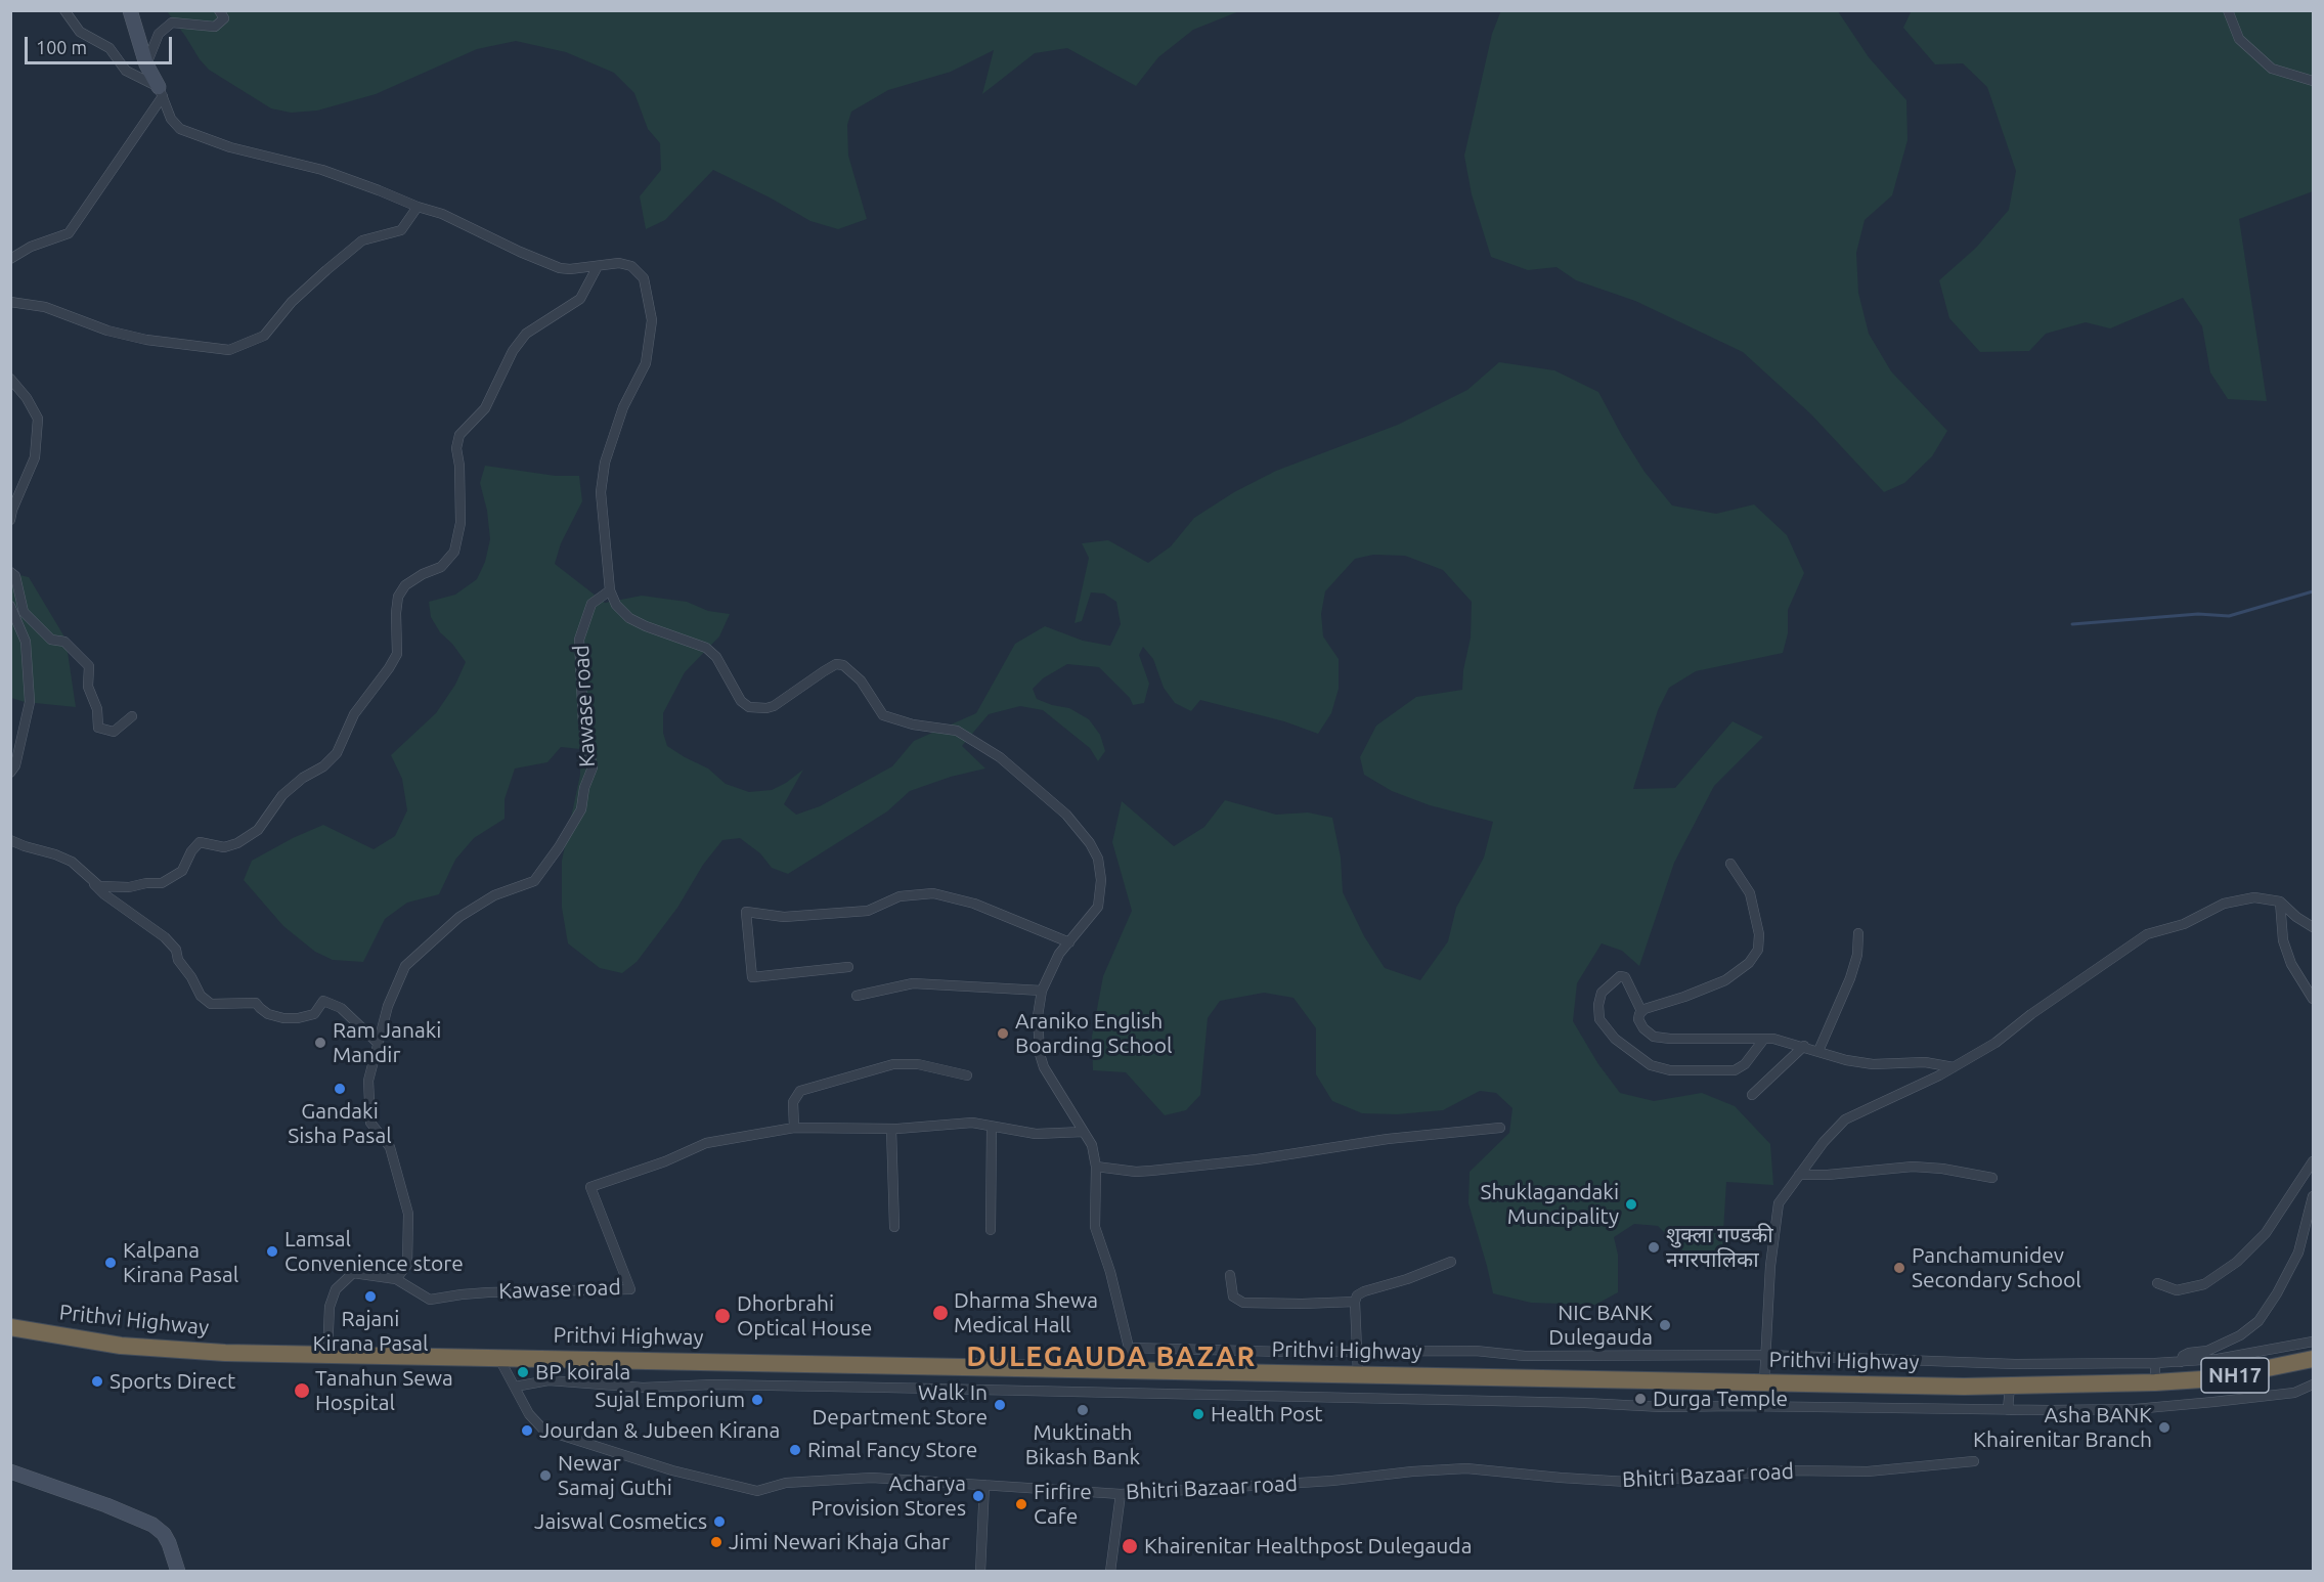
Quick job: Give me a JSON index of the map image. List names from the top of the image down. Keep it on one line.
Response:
{"streets":{"highway":["Prithvi Highway","NH17"],"street":["Kawase road","Bhitri Bazaar road"]},"crossings":[["Kawase road","Prithvi Highway"],["Prithvi Highway","Bhitri Bazaar road"]],"districts":["DULEGAUDA BAZAR"],"places":["Araniko English Boarding School","Ram Janaki Mandir","Gandaki Sisha Pasal","Shuklagandaki Muncipality","शुक्ला गण्डकी नगरपालिका","Lamsal Convenience store","Kalpana Kirana Pasal","Panchamunidev Secondary School","Rajani Kirana Pasal","Dharma Shewa Medical Hall","Dhorbrahi Optical House","NIC BANK Dulegauda","BP koirala","Sports Direct","Tanahun Sewa Hospital","Durga Temple","Sujal Emporium","Walk In Department Store","Muktinath Bikash Bank","Health Post","Asha BANK Khairenitar Branch","Jourdan & Jubeen Kirana","Rimal Fancy Store","Newar Samaj Guthi","Acharya Provision Stores","Firfire Cafe","Jaiswal Cosmetics","Jimi Newari Khaja Ghar","Khairenitar Healthpost Dulegauda"],"scale_bar":"100 m"}
